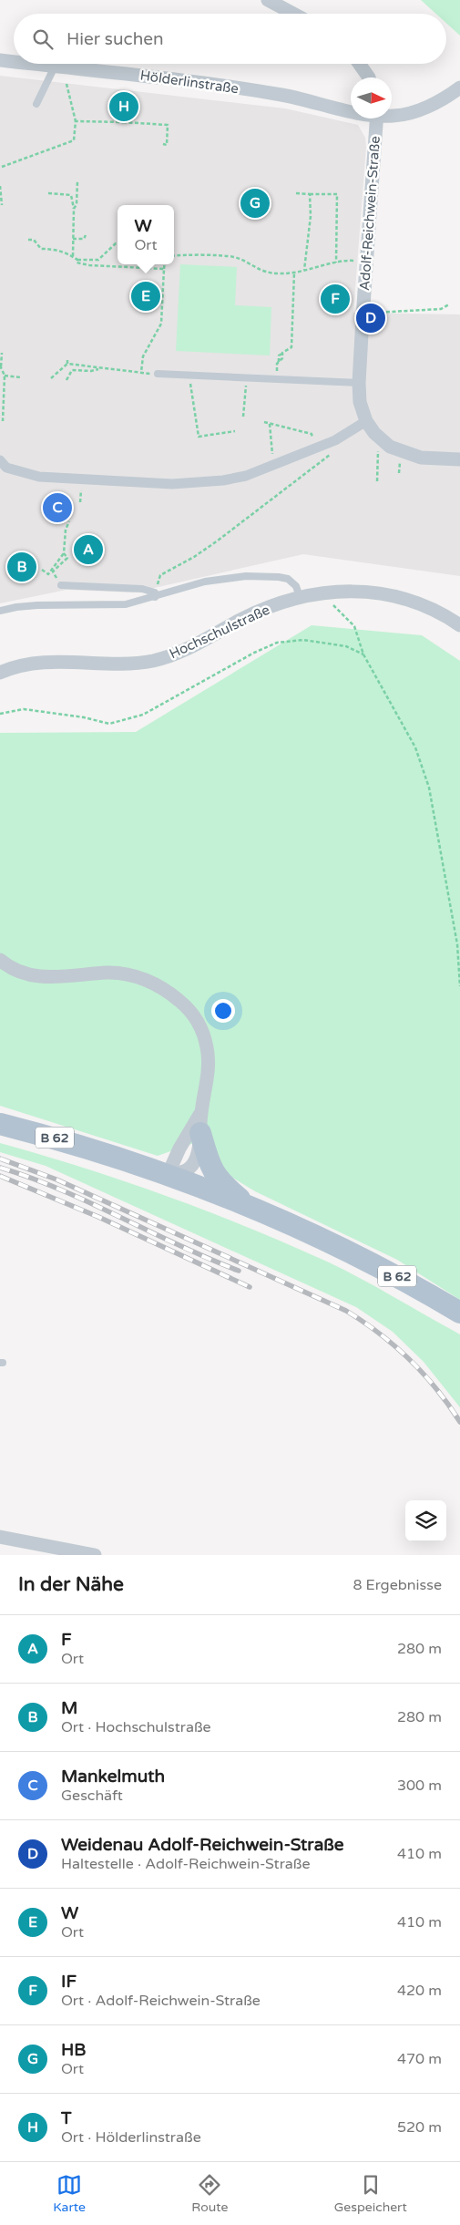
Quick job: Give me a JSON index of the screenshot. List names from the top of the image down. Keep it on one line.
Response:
{"streets":{"main road":["B 62"],"street":["Hölderlinstraße","Adolf-Reichwein-Straße","Hochschulstraße"]},"north":"right","page":{"search":"Hier suchen","pins":["H","G","E","F","D","C","A","B"],"popup":["W","Ort"],"heading":["In der Nähe","8 Ergebnisse"],"list":[{"mark":"A","name":"F","note":"Ort","value":"280 m"},{"mark":"B","name":"M","note":"Ort · Hochschulstraße","value":"280 m"},{"mark":"C","name":"Mankelmuth","note":"Geschäft","value":"300 m"},{"mark":"D","name":"Weidenau Adolf-Reichwein-Straße","note":"Haltestelle · Adolf-Reichwein-Straße","value":"410 m"},{"mark":"E","name":"W","note":"Ort","value":"410 m"},{"mark":"F","name":"IF","note":"Ort · Adolf-Reichwein-Straße","value":"420 m"},{"mark":"G","name":"HB","note":"Ort","value":"470 m"},{"mark":"H","name":"T","note":"Ort · Hölderlinstraße","value":"520 m"}],"nav":["Karte","Route","Gespeichert"]}}
